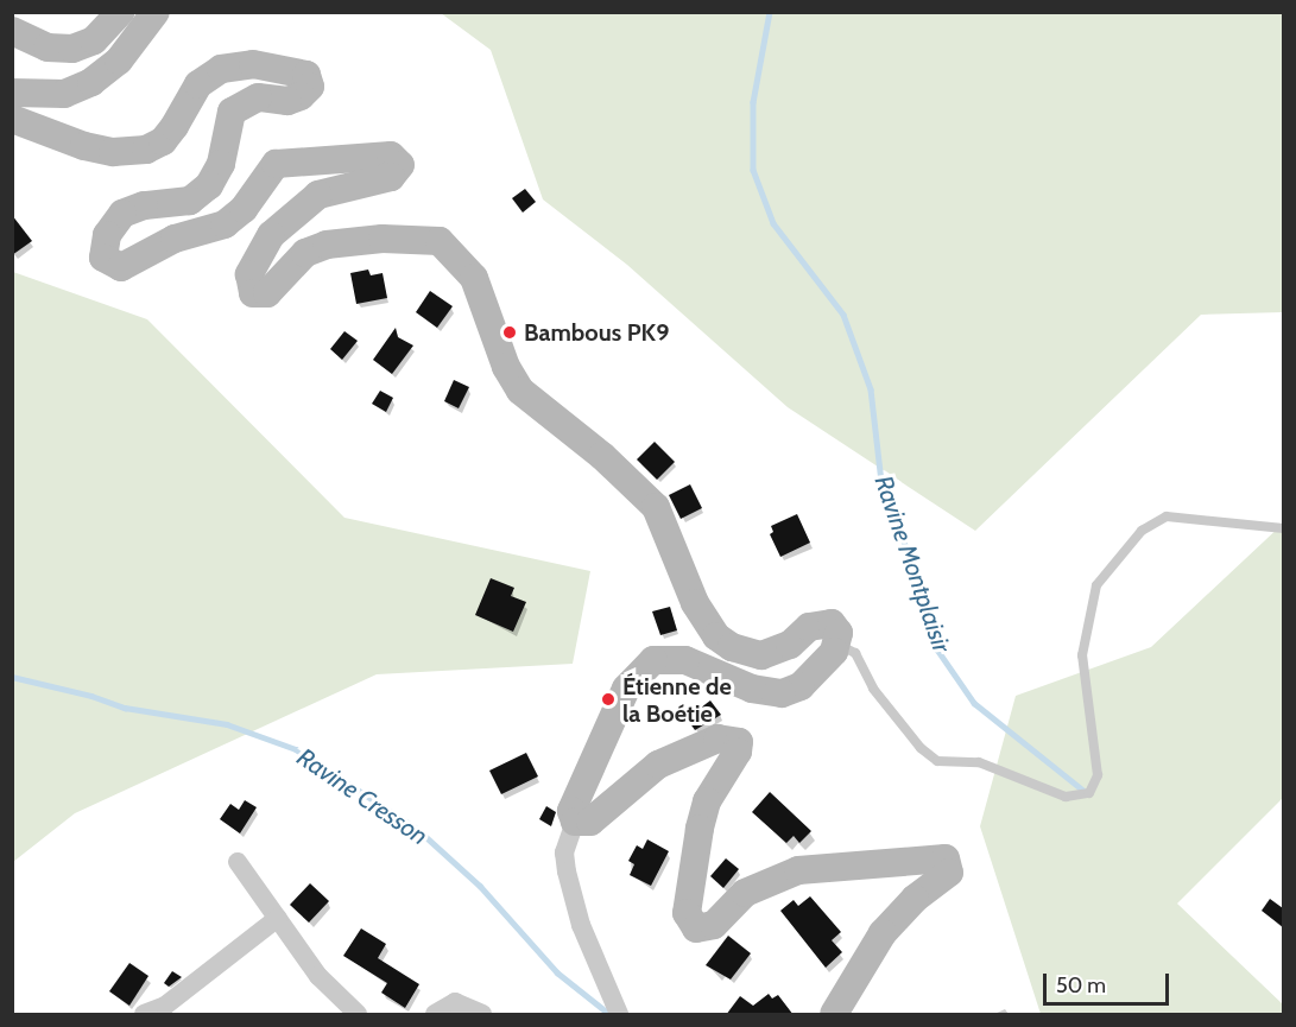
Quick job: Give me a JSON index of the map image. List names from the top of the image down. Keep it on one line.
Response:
{"water":["Ravine Montplaisir","Ravine Cresson"],"places":["Bambous PK9","Étienne de la Boétie"],"scale_bar":"50 m"}
